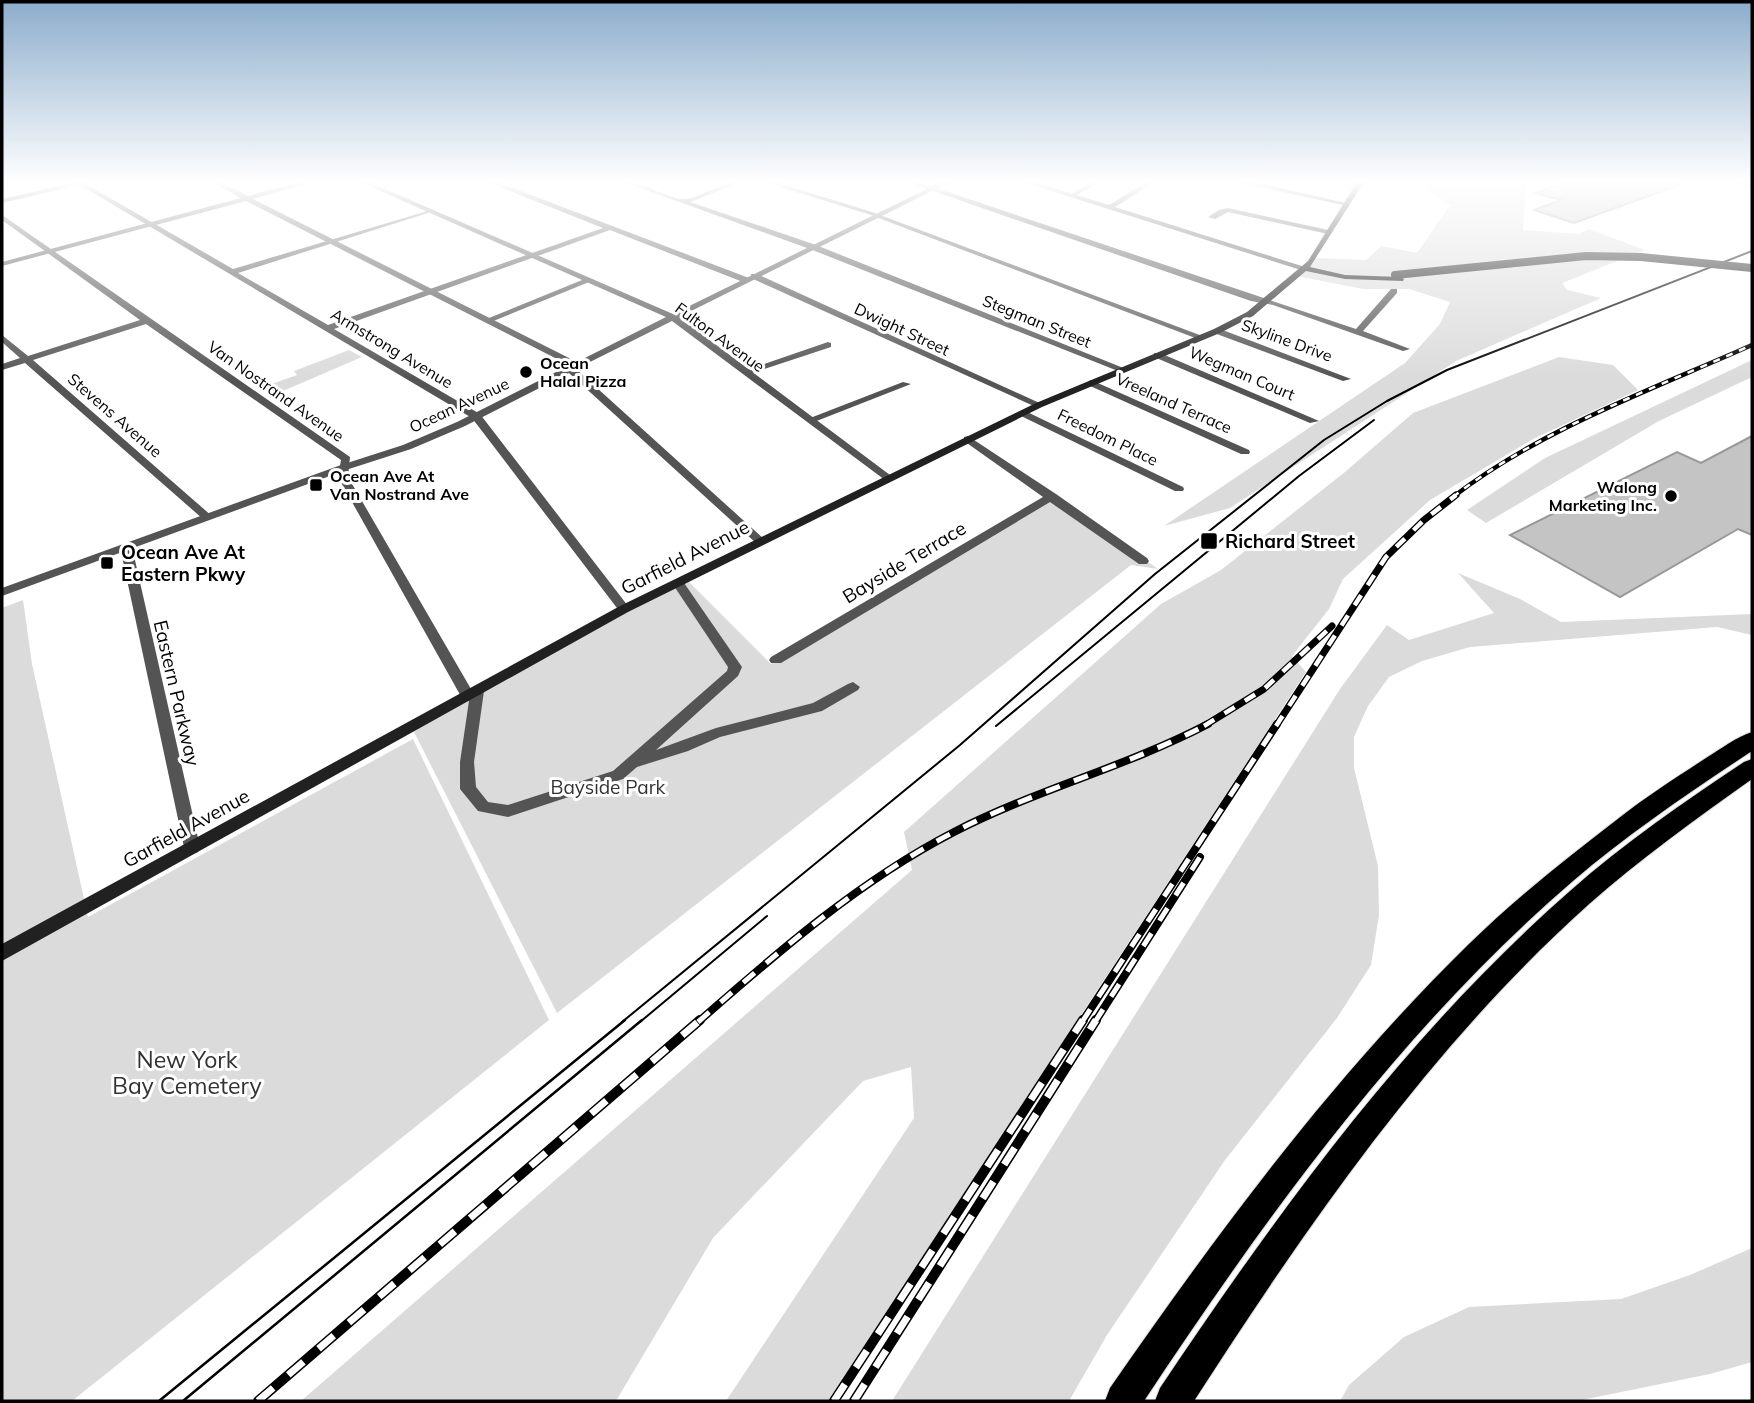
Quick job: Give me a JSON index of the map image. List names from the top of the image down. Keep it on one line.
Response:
{"streets":{"main road":["Garfield Avenue"],"street":["Stegman Street","Dwight Street","Fulton Avenue","Skyline Drive","Armstrong Avenue","Wegman Court","Van Nostrand Avenue","Vreeland Terrace","Ocean Avenue","Stevens Avenue","Freedom Place","Bayside Terrace","Eastern Parkway"]},"crossings":[["Stegman Street","Garfield Avenue"],["Dwight Street","Ocean Avenue"],["Dwight Street","Garfield Avenue"],["Fulton Avenue","Ocean Avenue"],["Fulton Avenue","Garfield Avenue"],["Skyline Drive","Garfield Avenue"],["Armstrong Avenue","Ocean Avenue"],["Armstrong Avenue","Garfield Avenue"],["Wegman Court","Garfield Avenue"],["Van Nostrand Avenue","Ocean Avenue"],["Van Nostrand Avenue","Garfield Avenue"],["Vreeland Terrace","Garfield Avenue"],["Ocean Avenue","Stevens Avenue"],["Ocean Avenue","Eastern Parkway"],["Freedom Place","Garfield Avenue"],["Garfield Avenue","Eastern Parkway"]],"parks":["Bayside Park","New York Bay Cemetery"],"places":{"other":["Ocean Halal Pizza","Walong Marketing Inc."],"transit":["Ocean Ave At Van Nostrand Ave","Richard Street","Ocean Ave At Eastern Pkwy"]}}
